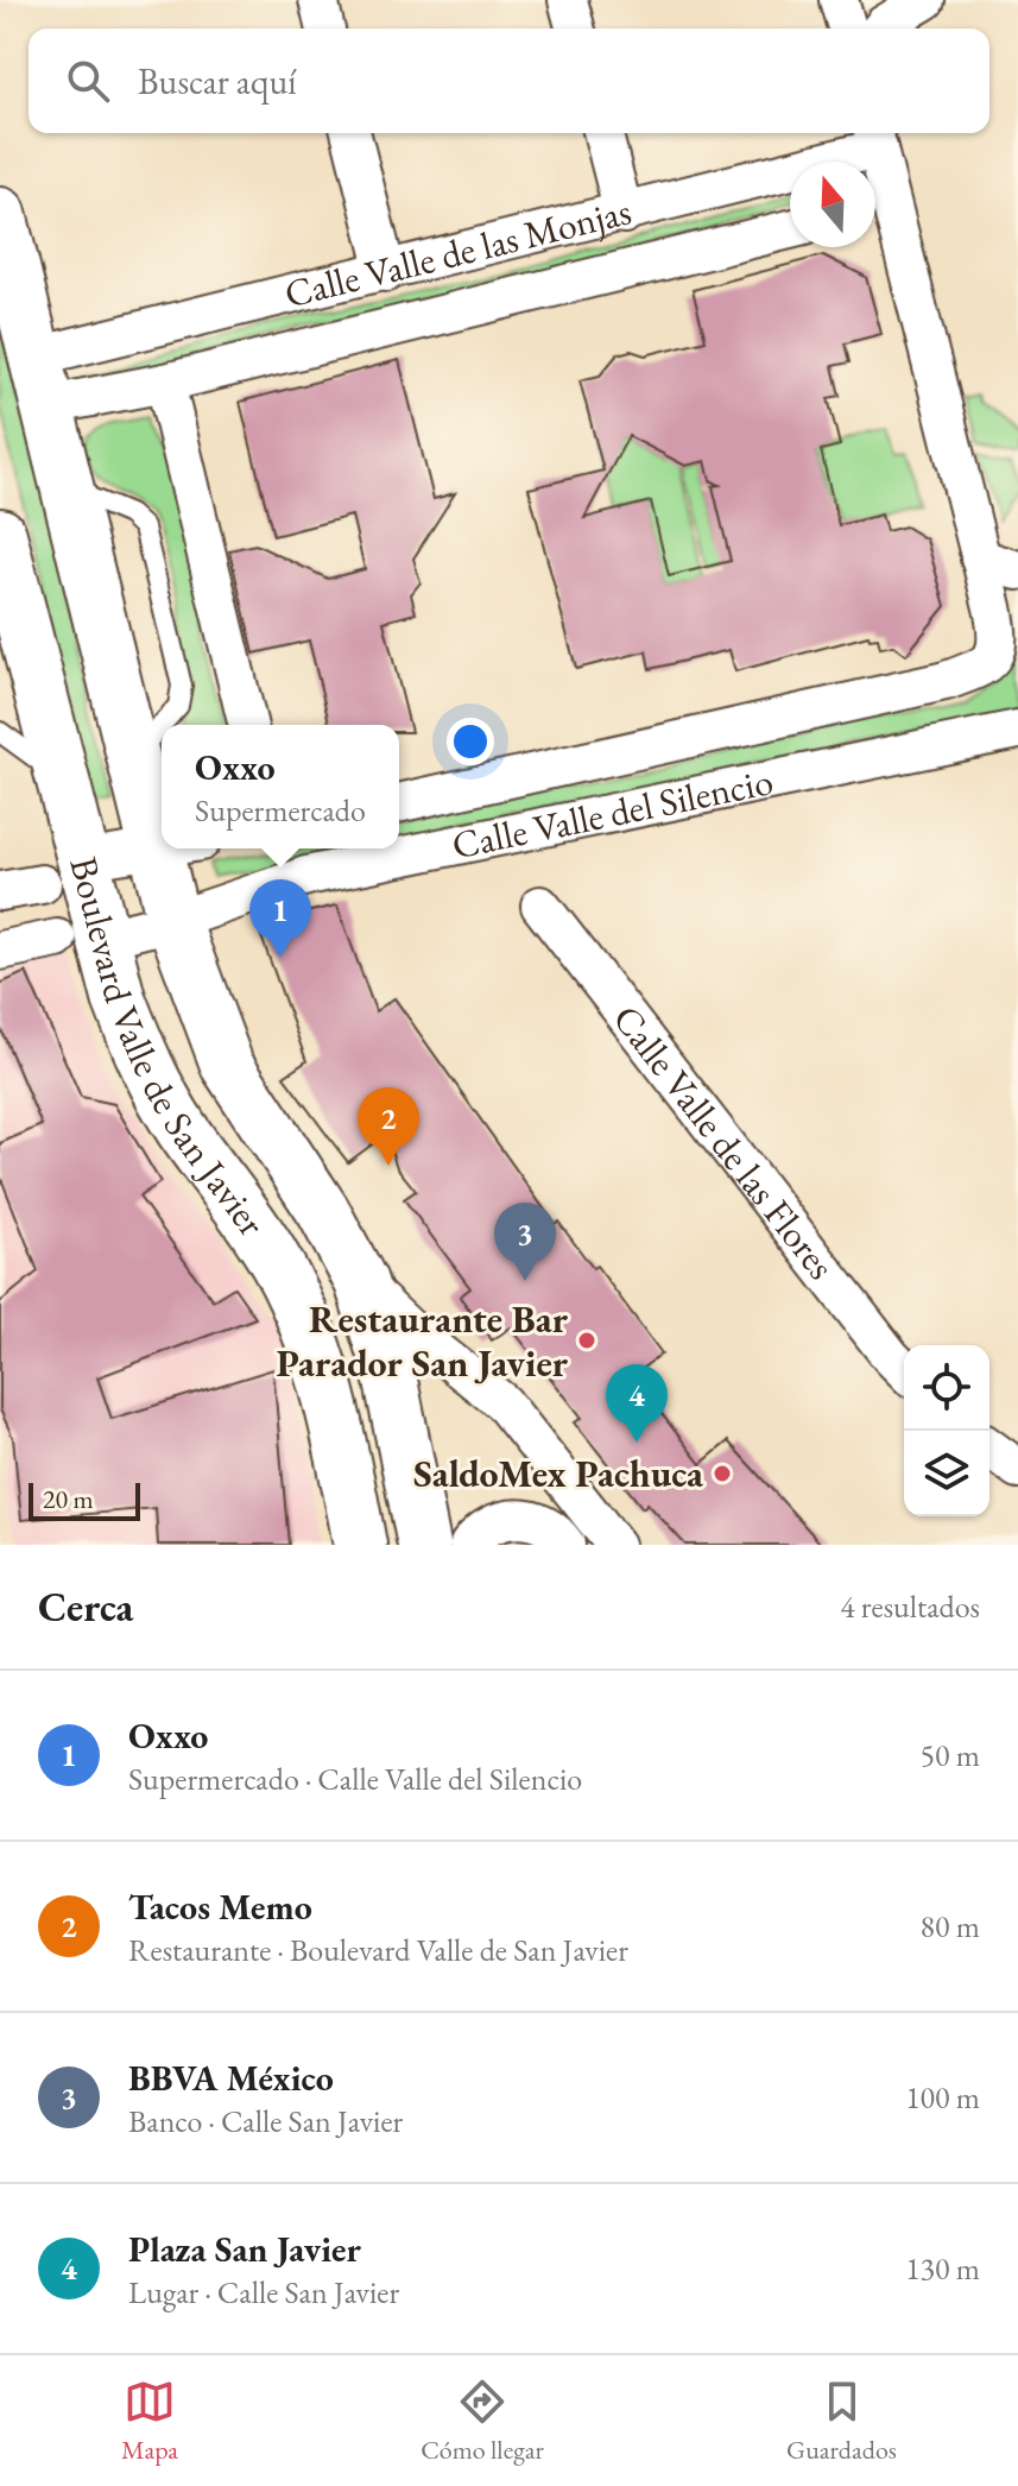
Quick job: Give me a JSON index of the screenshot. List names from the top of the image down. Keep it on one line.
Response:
{"streets":{"main road":["Boulevard Valle de San Javier"],"street":["Calle Valle de las Monjas","Calle Valle del Silencio","Calle Valle de las Flores"]},"crossings":[["Calle Valle de las Monjas","Boulevard Valle de San Javier"],["Calle Valle del Silencio","Boulevard Valle de San Javier"]],"places":["Restaurante Bar Parador San Javier","SaldoMex Pachuca"],"scale_bar":"20 m","north":"top","page":{"search":"Buscar aquí","popup":["Oxxo","Supermercado"],"pins":["1","2","3","4"],"scale":"20 m","heading":["Cerca","4 resultados"],"list":[{"mark":"1","name":"Oxxo","note":"Supermercado · Calle Valle del Silencio","value":"50 m"},{"mark":"2","name":"Tacos Memo","note":"Restaurante · Boulevard Valle de San Javier","value":"80 m"},{"mark":"3","name":"BBVA México","note":"Banco · Calle San Javier","value":"100 m"},{"mark":"4","name":"Plaza San Javier","note":"Lugar · Calle San Javier","value":"130 m"}],"nav":["Mapa","Cómo llegar","Guardados"]}}
